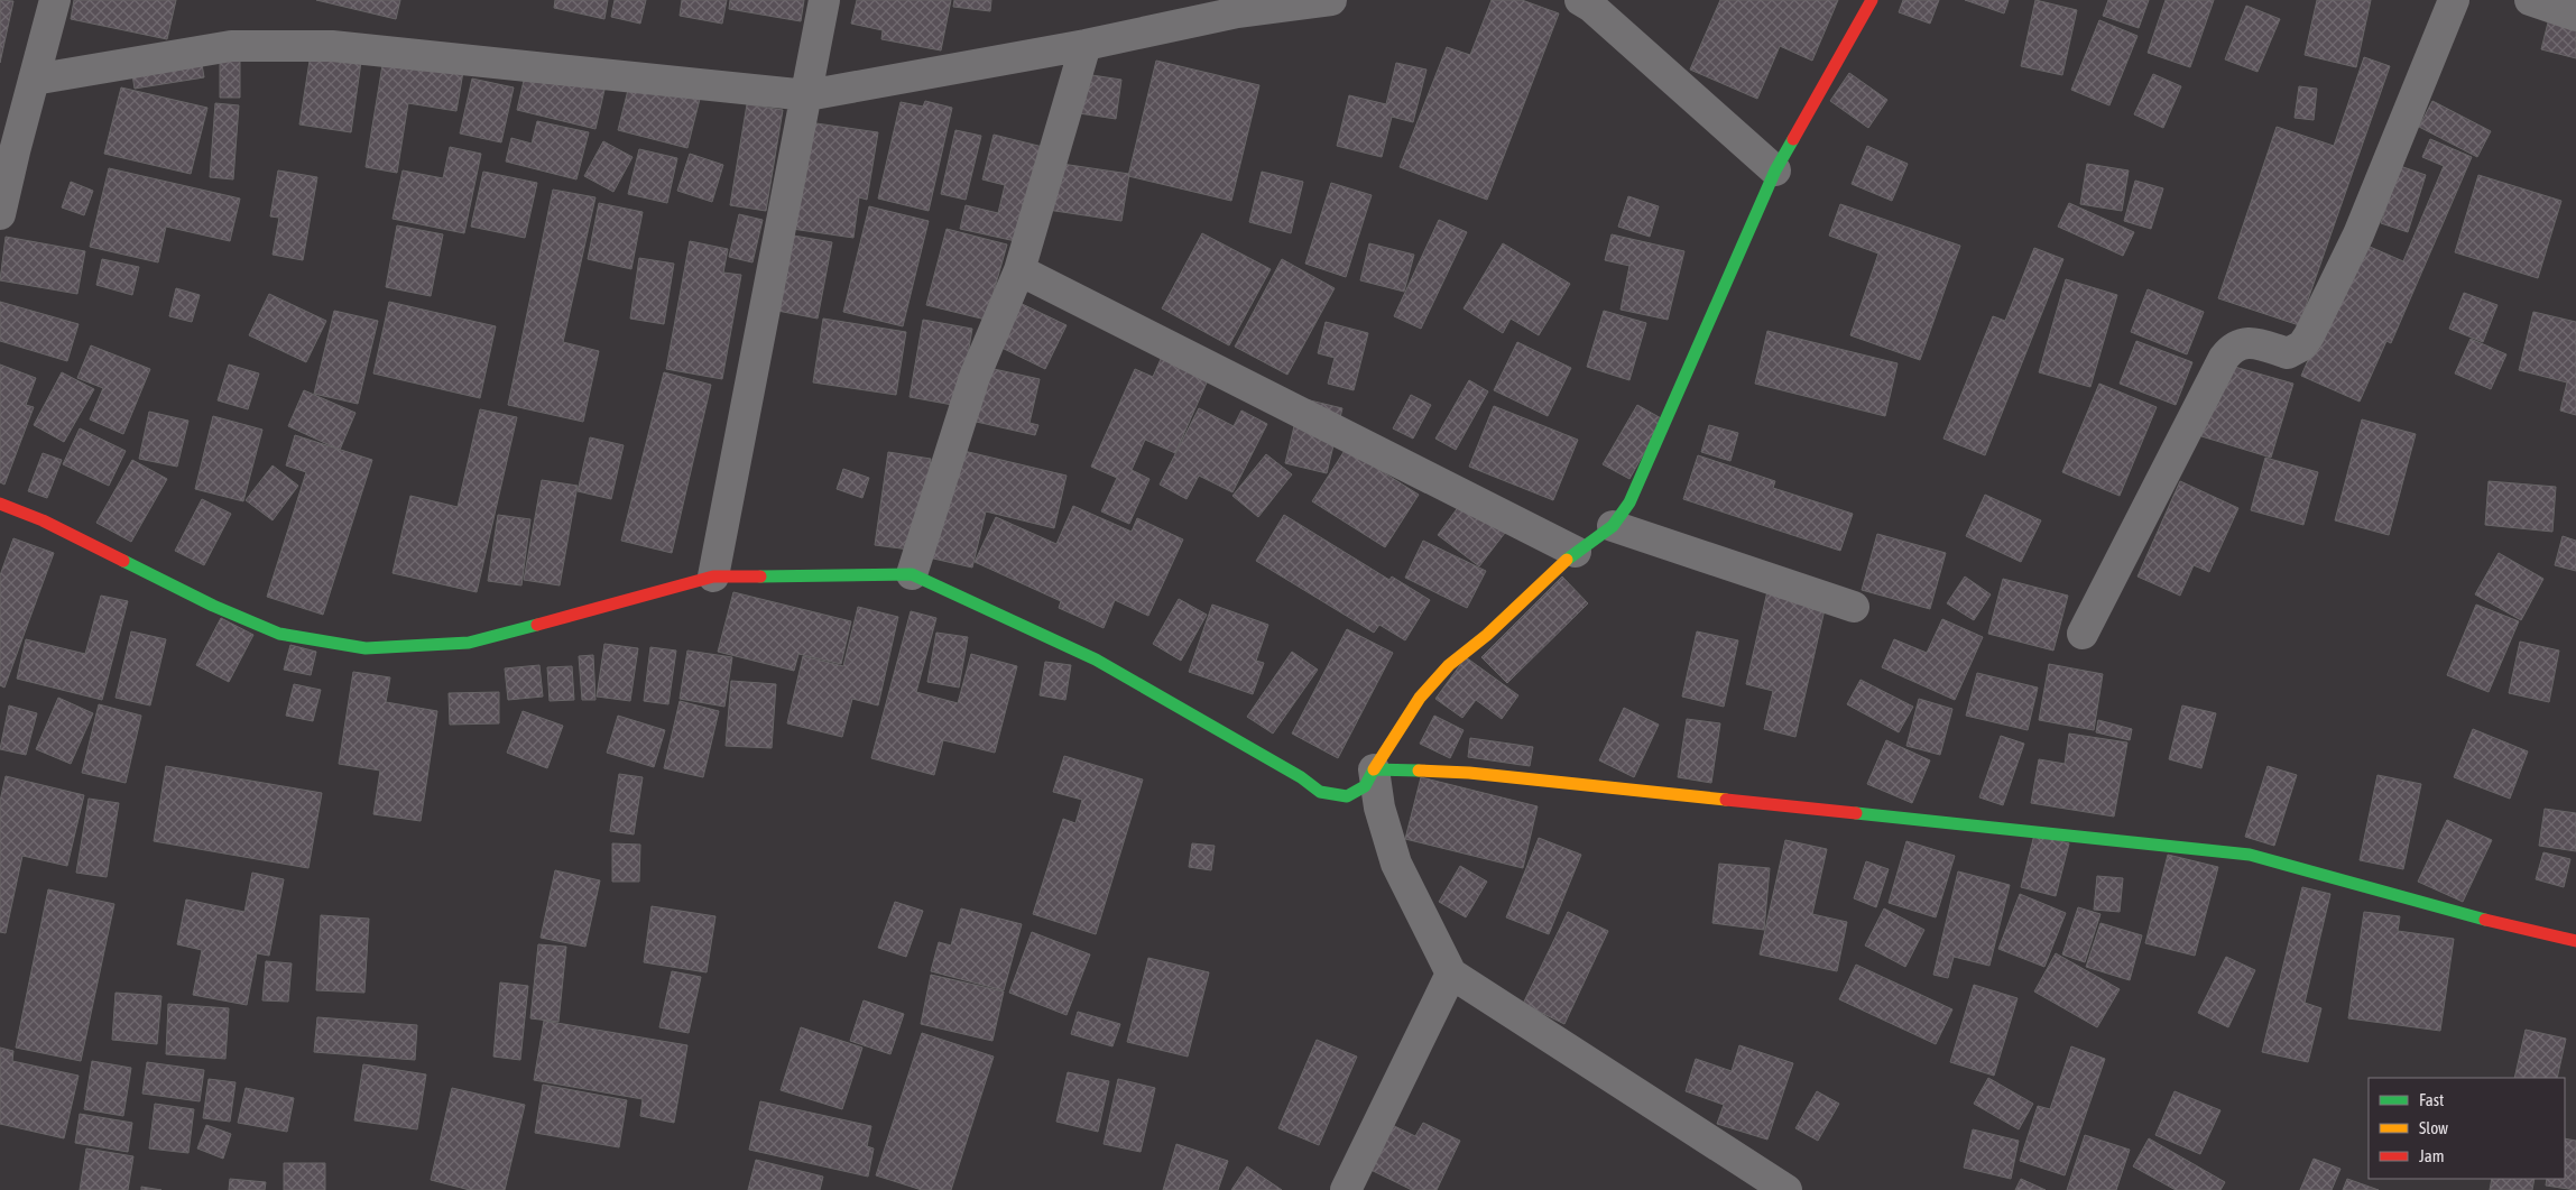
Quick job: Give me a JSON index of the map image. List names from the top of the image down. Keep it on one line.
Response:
{"legend":["Fast","Slow","Jam"]}
